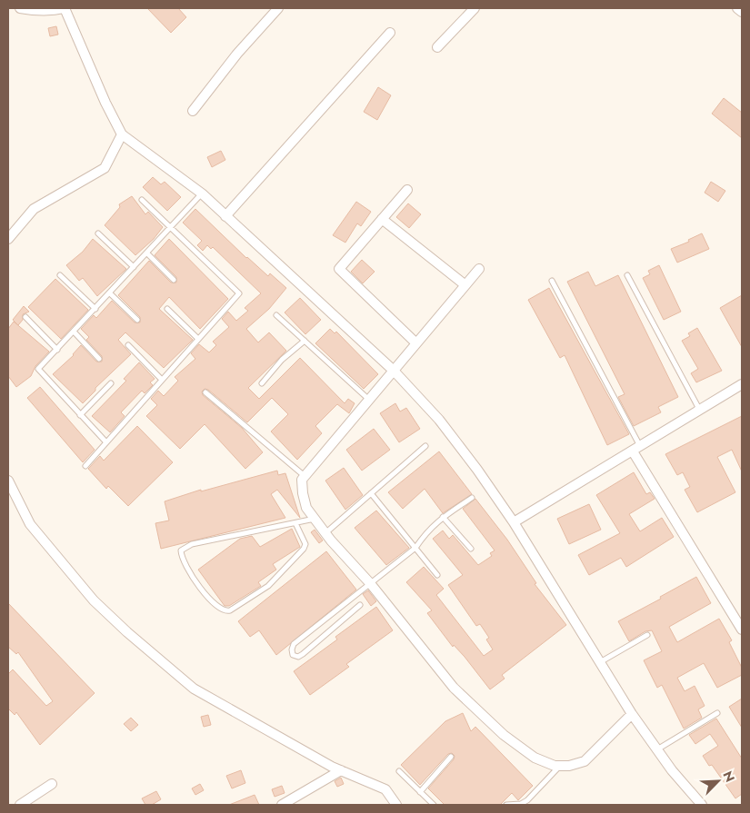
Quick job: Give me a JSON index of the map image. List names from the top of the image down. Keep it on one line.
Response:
{"north":"top right"}
